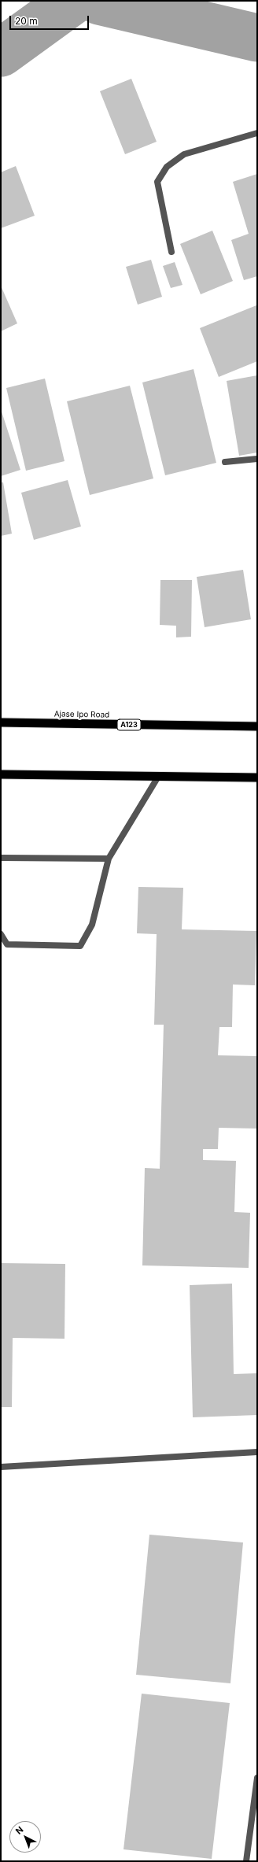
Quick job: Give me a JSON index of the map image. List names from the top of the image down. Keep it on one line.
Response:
{"streets":{"highway":["Ajase Ipo Road","A123"]},"scale_bar":"20 m","north":"top left"}
